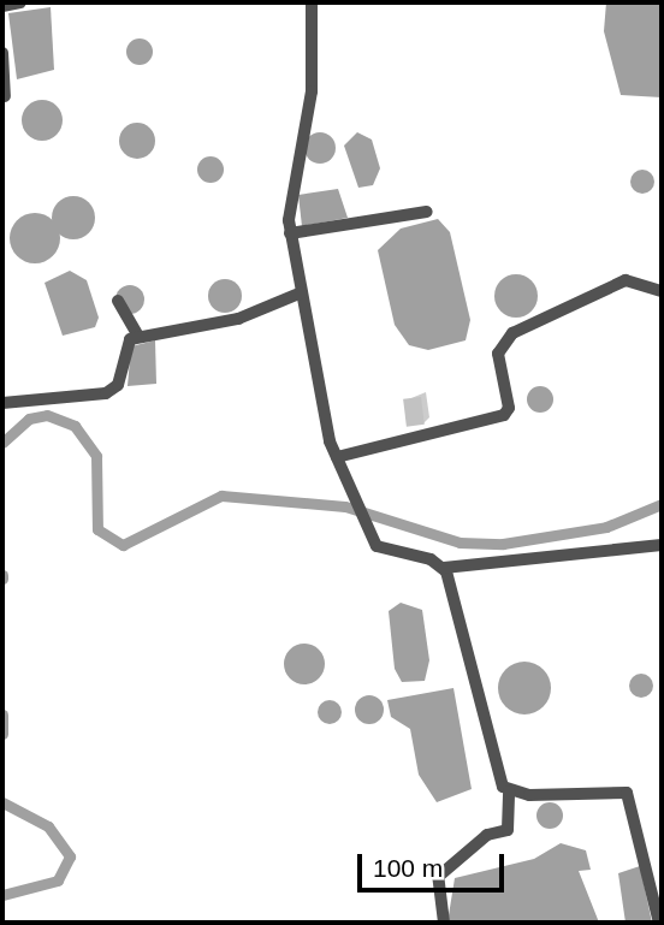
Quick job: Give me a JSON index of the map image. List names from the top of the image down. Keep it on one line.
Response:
{"scale_bar":"100 m"}
